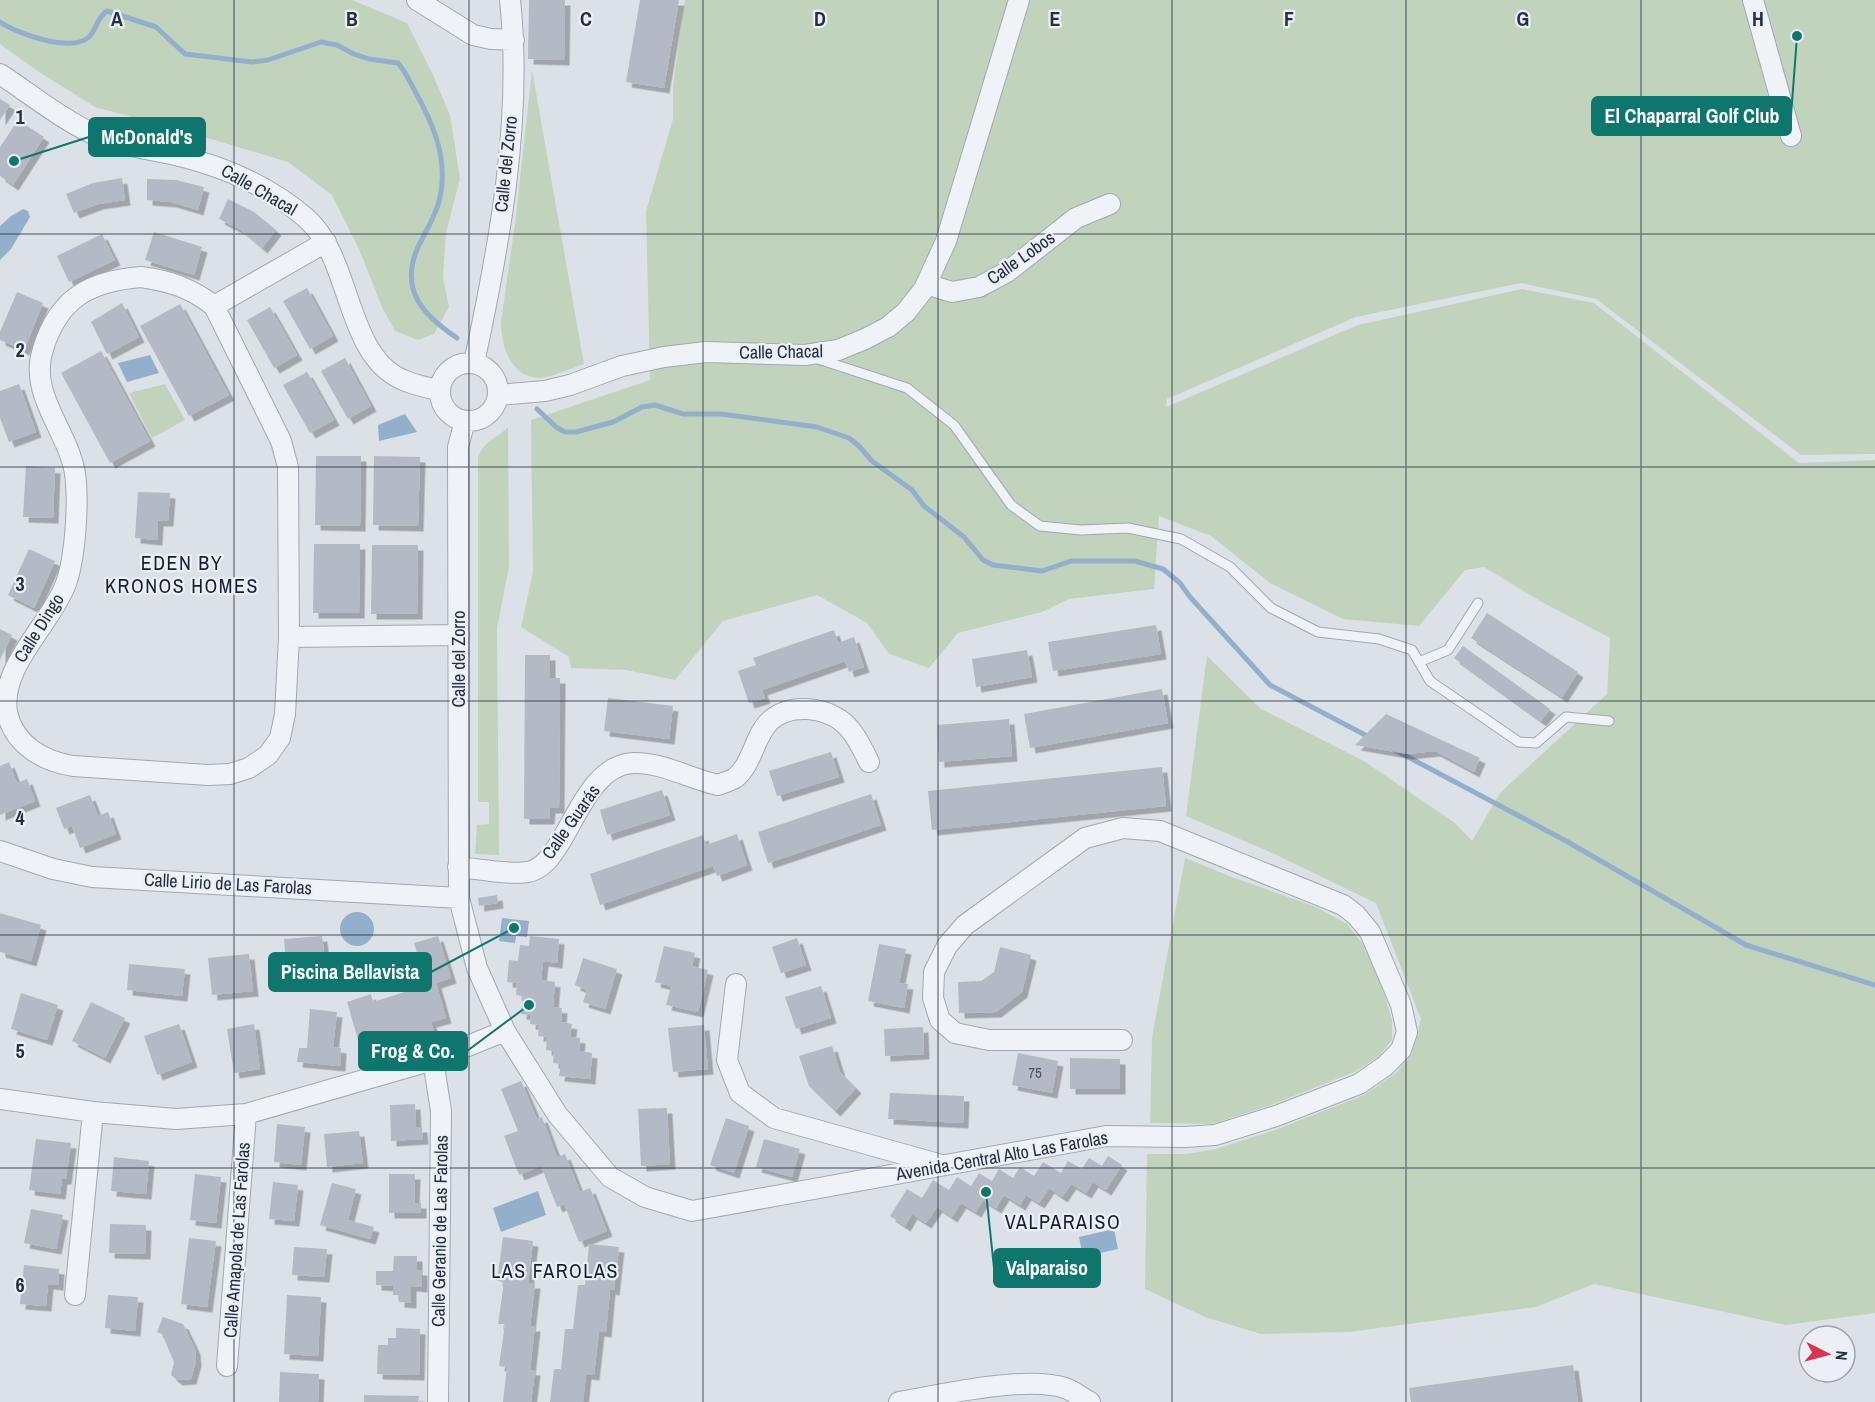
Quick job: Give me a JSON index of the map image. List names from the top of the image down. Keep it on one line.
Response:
{"streets":{"street":["Calle del Zorro","Calle Chacal","Calle Lobos","Calle Dingo","Calle Guarás","Calle Lirio de Las Farolas","Avenida Central Alto Las Farolas","Calle Geranio de Las Farolas","Calle Amapola de Las Farolas"]},"crossings":[["Calle del Zorro","Calle Chacal"],["Calle del Zorro","Calle Guarás"],["Calle del Zorro","Calle Lirio de Las Farolas"],["Calle del Zorro","Avenida Central Alto Las Farolas"],["Calle Chacal","Calle Lobos"],["Calle Lirio de Las Farolas","Avenida Central Alto Las Farolas"]],"districts":["EDEN BY KRONOS HOMES","VALPARAISO","LAS FAROLAS"],"places":["El Chaparral Golf Club","McDonald's","Piscina Bellavista","Frog & Co.","Valparaiso"],"house_numbers":["75"],"north":"right","grid":{"columns":["A","B","C","D","E","F","G","H"],"rows":["1","2","3","4","5","6"]}}
